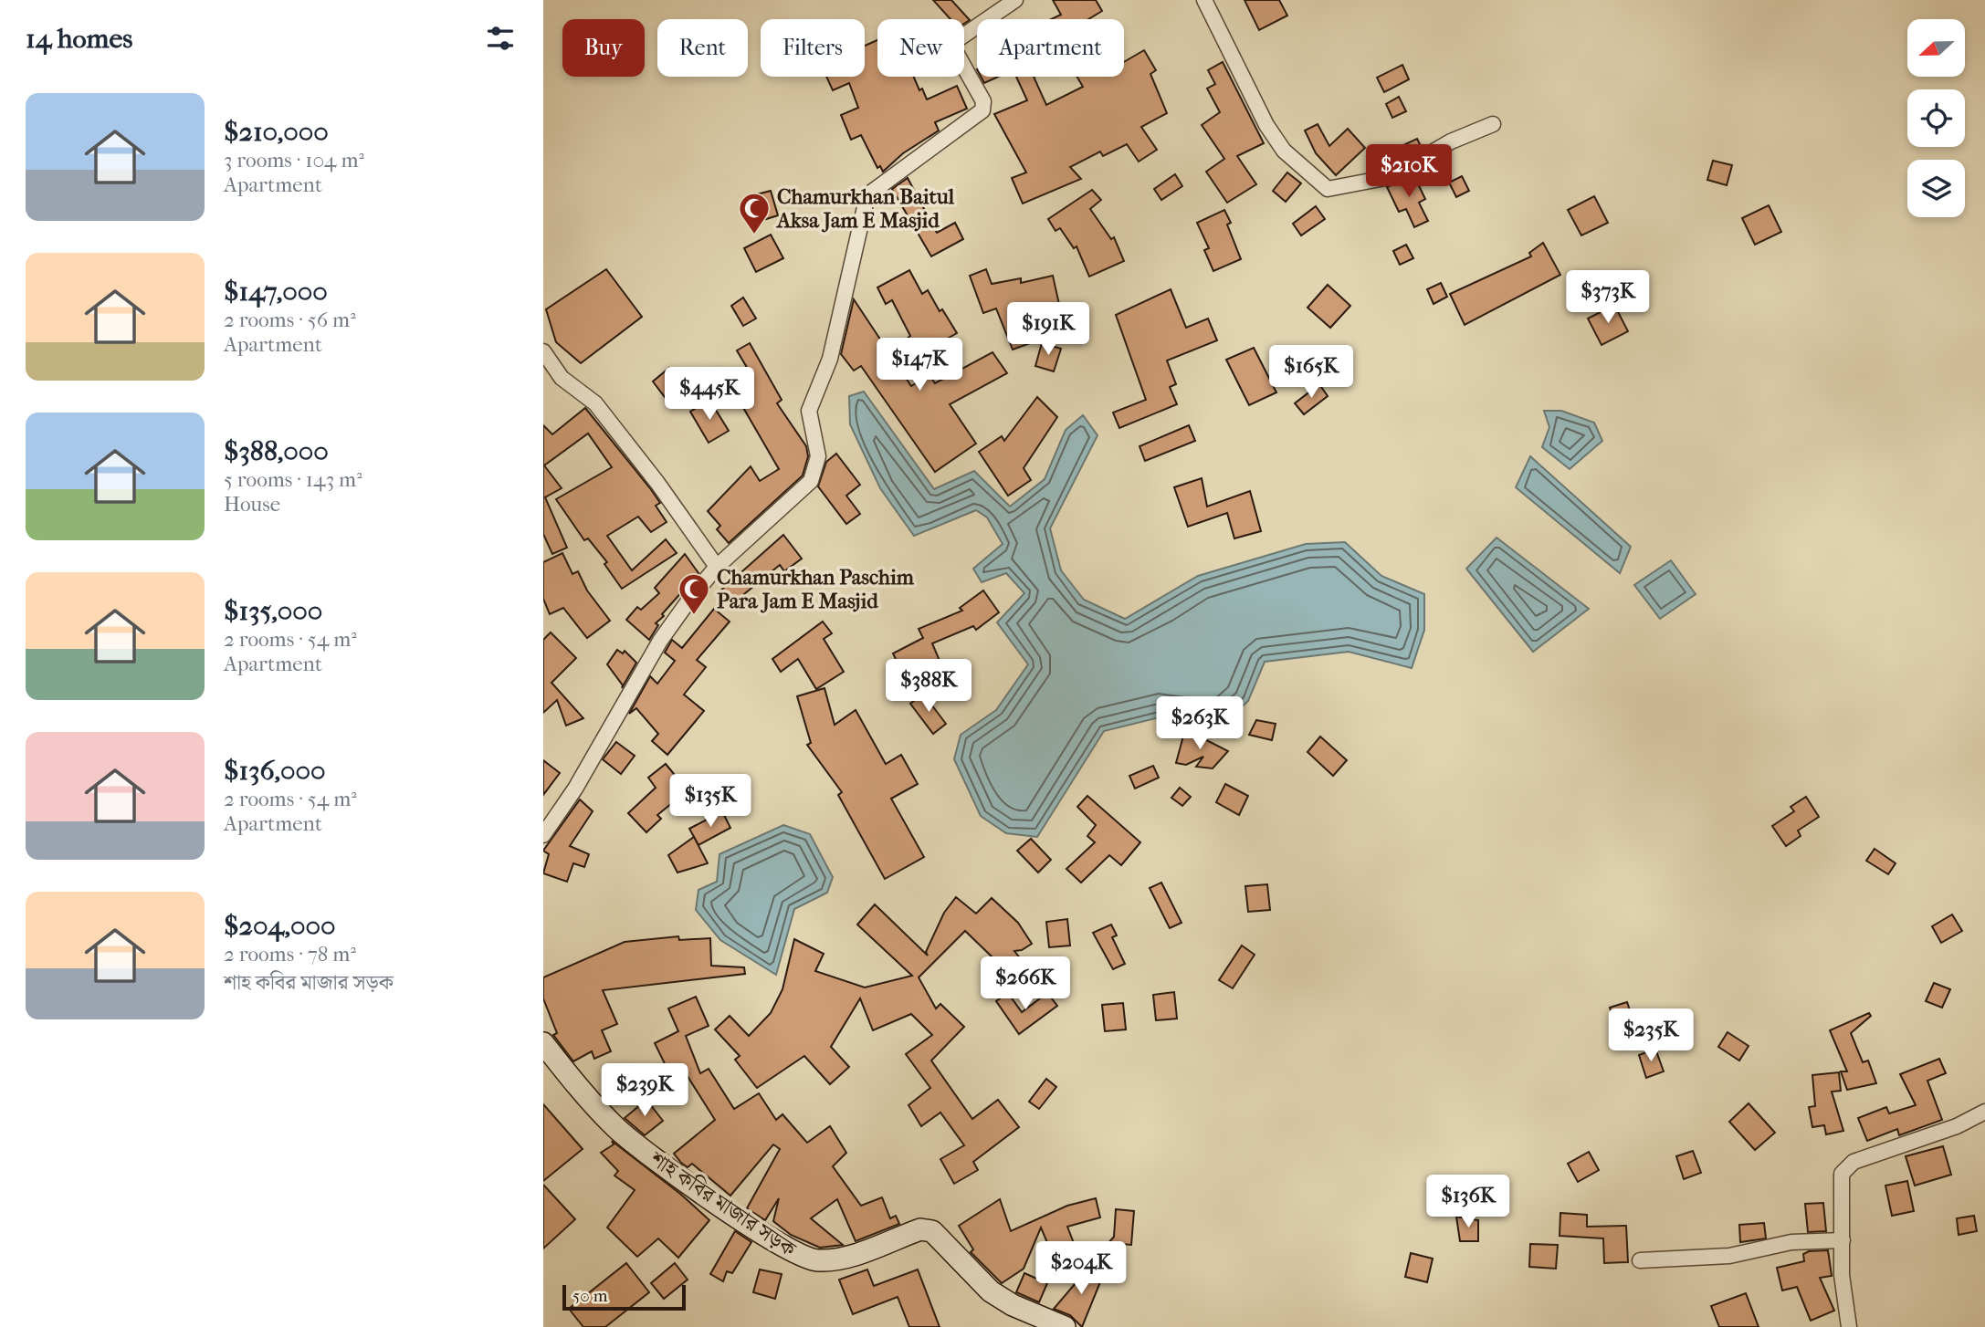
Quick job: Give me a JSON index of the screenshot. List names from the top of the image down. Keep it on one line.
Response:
{"streets":{"street":["শাহ কবির মাজার সড়ক"]},"places":{"mosque":["Chamurkhan Baitul Aksa Jam E Masjid","Chamurkhan Paschim Para Jam E Masjid"]},"scale_bar":"50 m","north":"left","page":{"heading":"14 homes","chip":["Buy","Rent","Filters","New","Apartment"],"list":[{"name":"$210,000","note":"3 rooms · 104 m² · Apartment"},{"name":"$147,000","note":"2 rooms · 56 m² · Apartment"},{"name":"$388,000","note":"5 rooms · 143 m² · House"},{"name":"$135,000","note":"2 rooms · 54 m² · Apartment"},{"name":"$136,000","note":"2 rooms · 54 m² · Apartment"},{"name":"$204,000","note":"2 rooms · 78 m² · শাহ কবির মাজার সড়ক"}],"price":["$210K","$373K","$191K","$147K","$165K","$445K","$388K","$263K","$135K","$266K","$235K","$239K","$136K","$204K"],"scale":"50 m"}}
